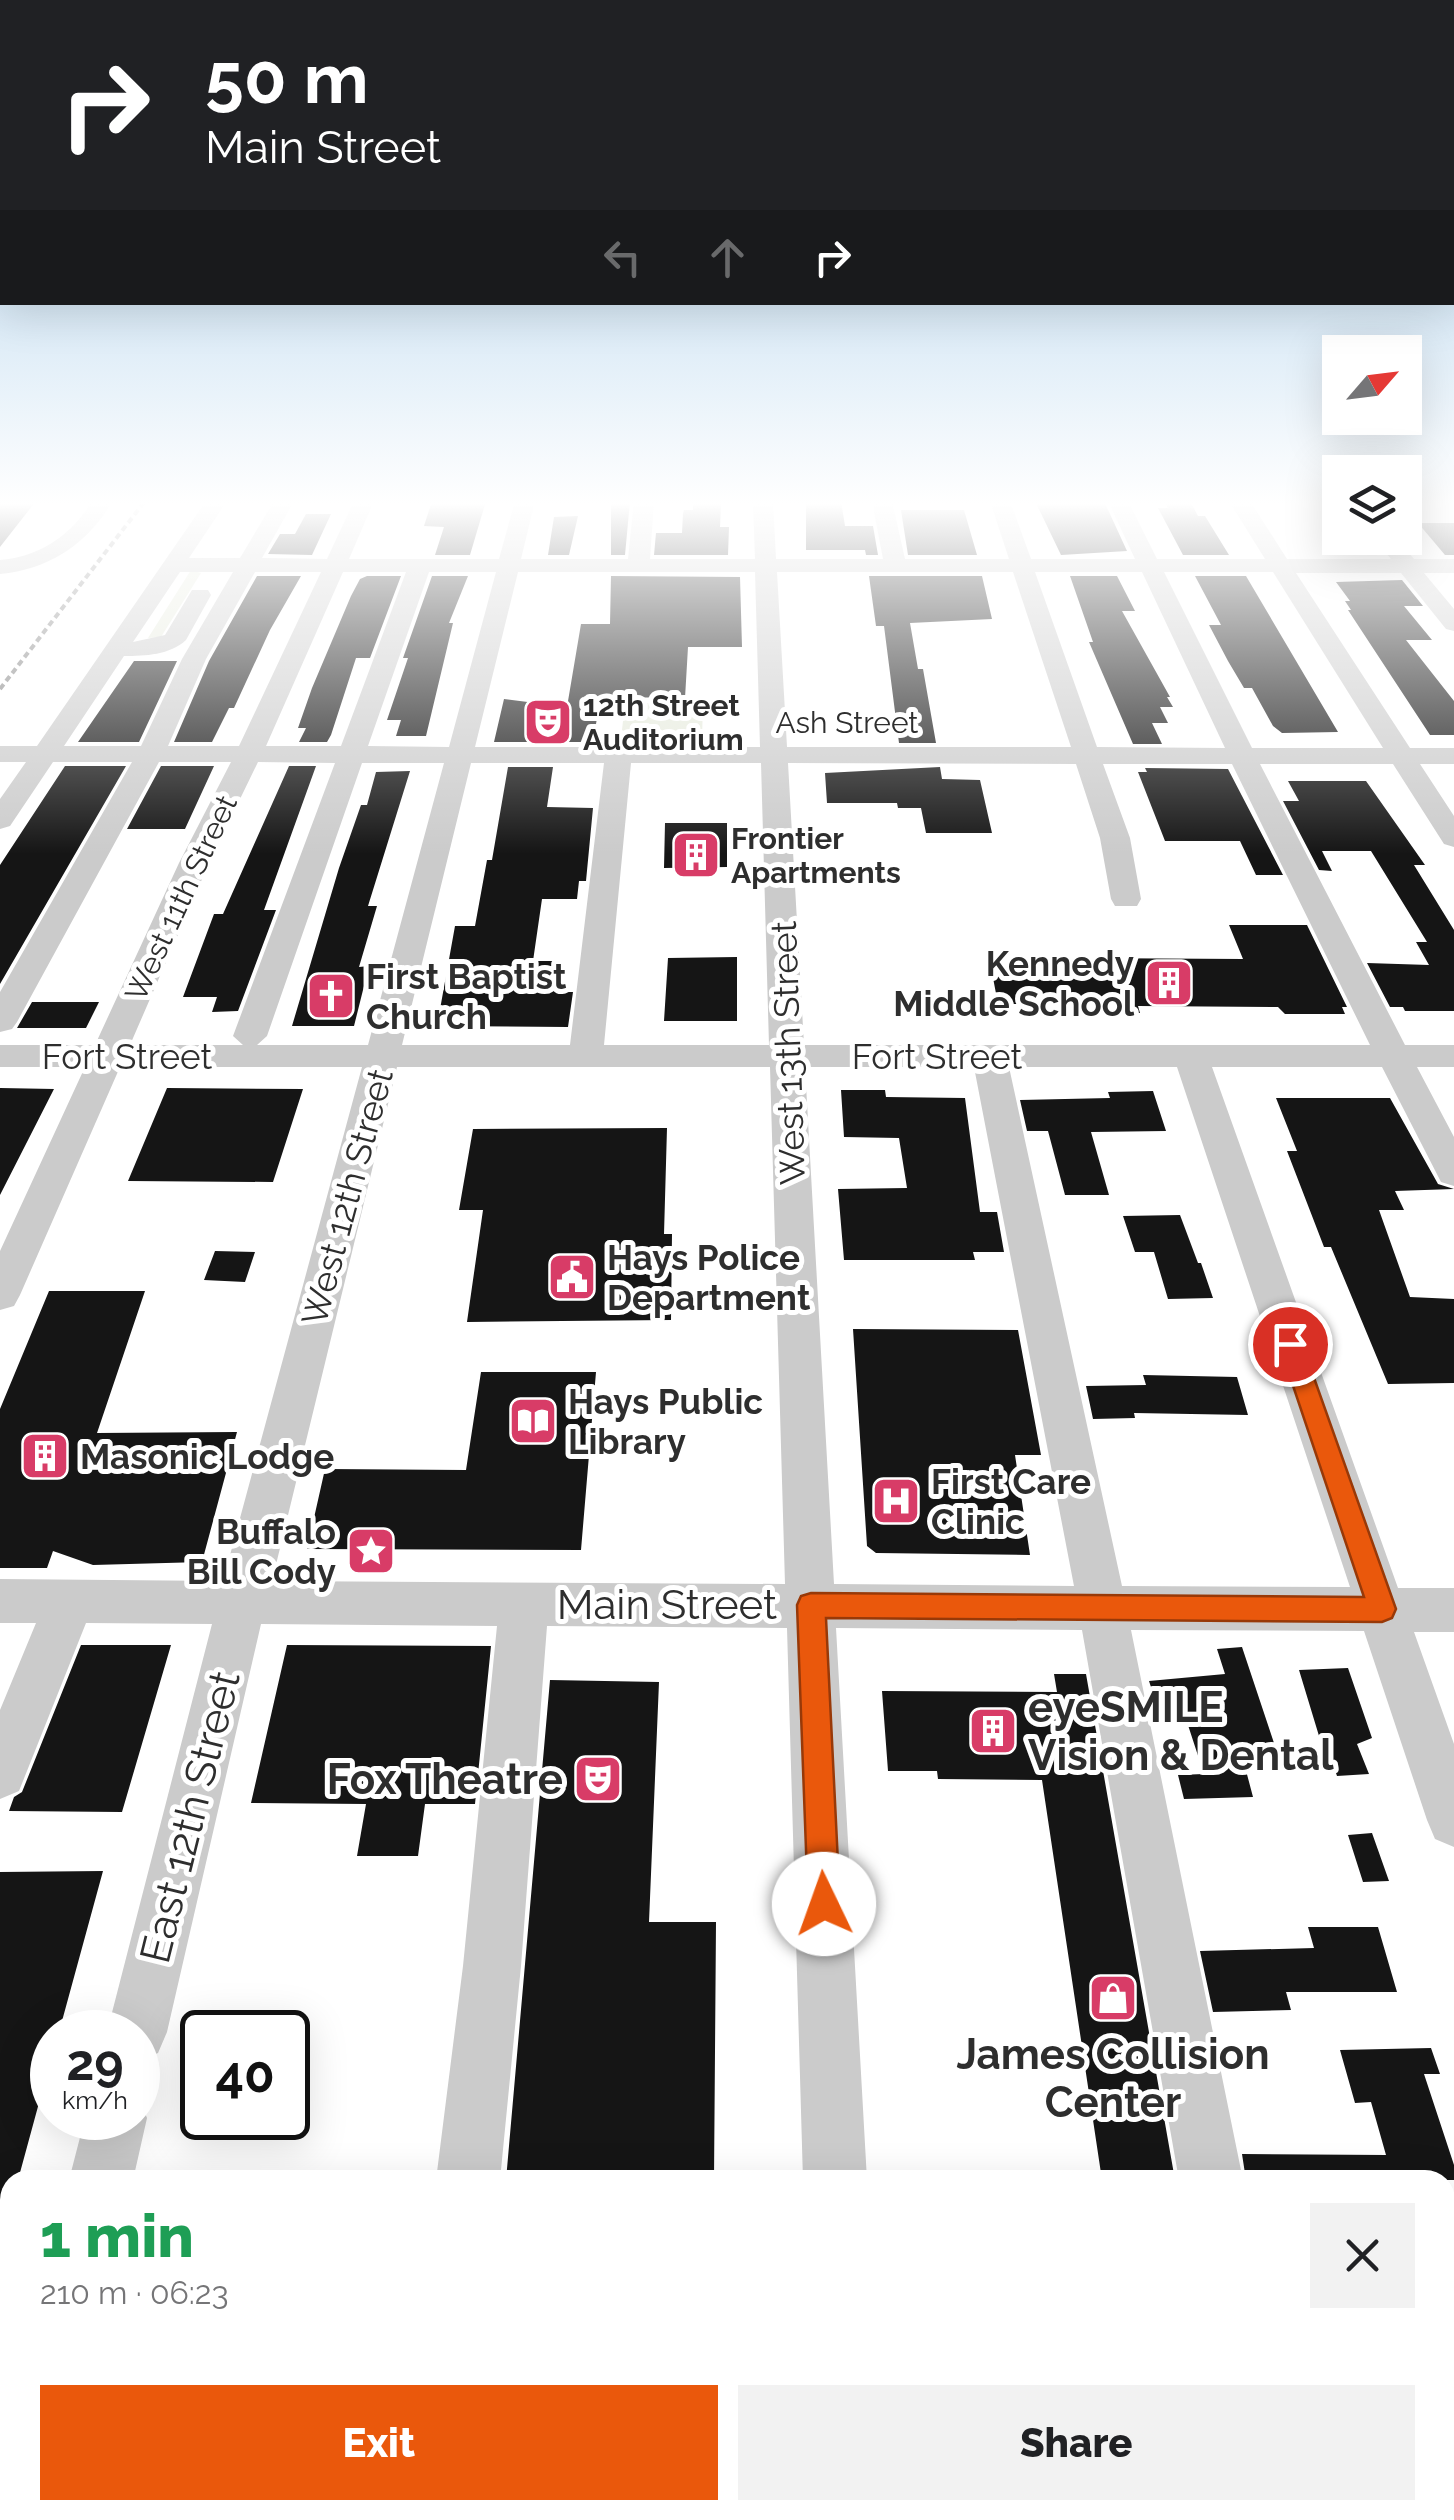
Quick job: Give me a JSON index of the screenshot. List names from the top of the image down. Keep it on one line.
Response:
{"streets":{"street":["Ash Street","West 11th Street","West 13th Street","Fort Street","West 12th Street","Main Street","East 12th Street"]},"crossings":[["Ash Street","West 11th Street"],["Ash Street","West 13th Street"],["Ash Street","West 12th Street"],["West 11th Street","Fort Street"],["West 13th Street","Fort Street"],["West 13th Street","Main Street"],["Fort Street","West 12th Street"],["West 12th Street","Main Street"],["West 12th Street","East 12th Street"],["Main Street","East 12th Street"]],"places":{"theatre":["12th Street Auditorium","Fox Theatre"],"building":["Frontier Apartments","Kennedy Middle School","Masonic Lodge","eyeSMILE Vision & Dental"],"church":["First Baptist Church"],"public building":["Hays Police Department"],"library":["Hays Public Library"],"hospital":["First Care Clinic"],"place":["Buffalo Bill Cody"],"shop":["James Collision Center"]},"north":"top right","page":{"turn":["50 m","Main Street"],"speed":"29 km/h","limit":"40","heading":["1 min","210 m · 06:23"],"buttons":["Exit","Share"]}}
